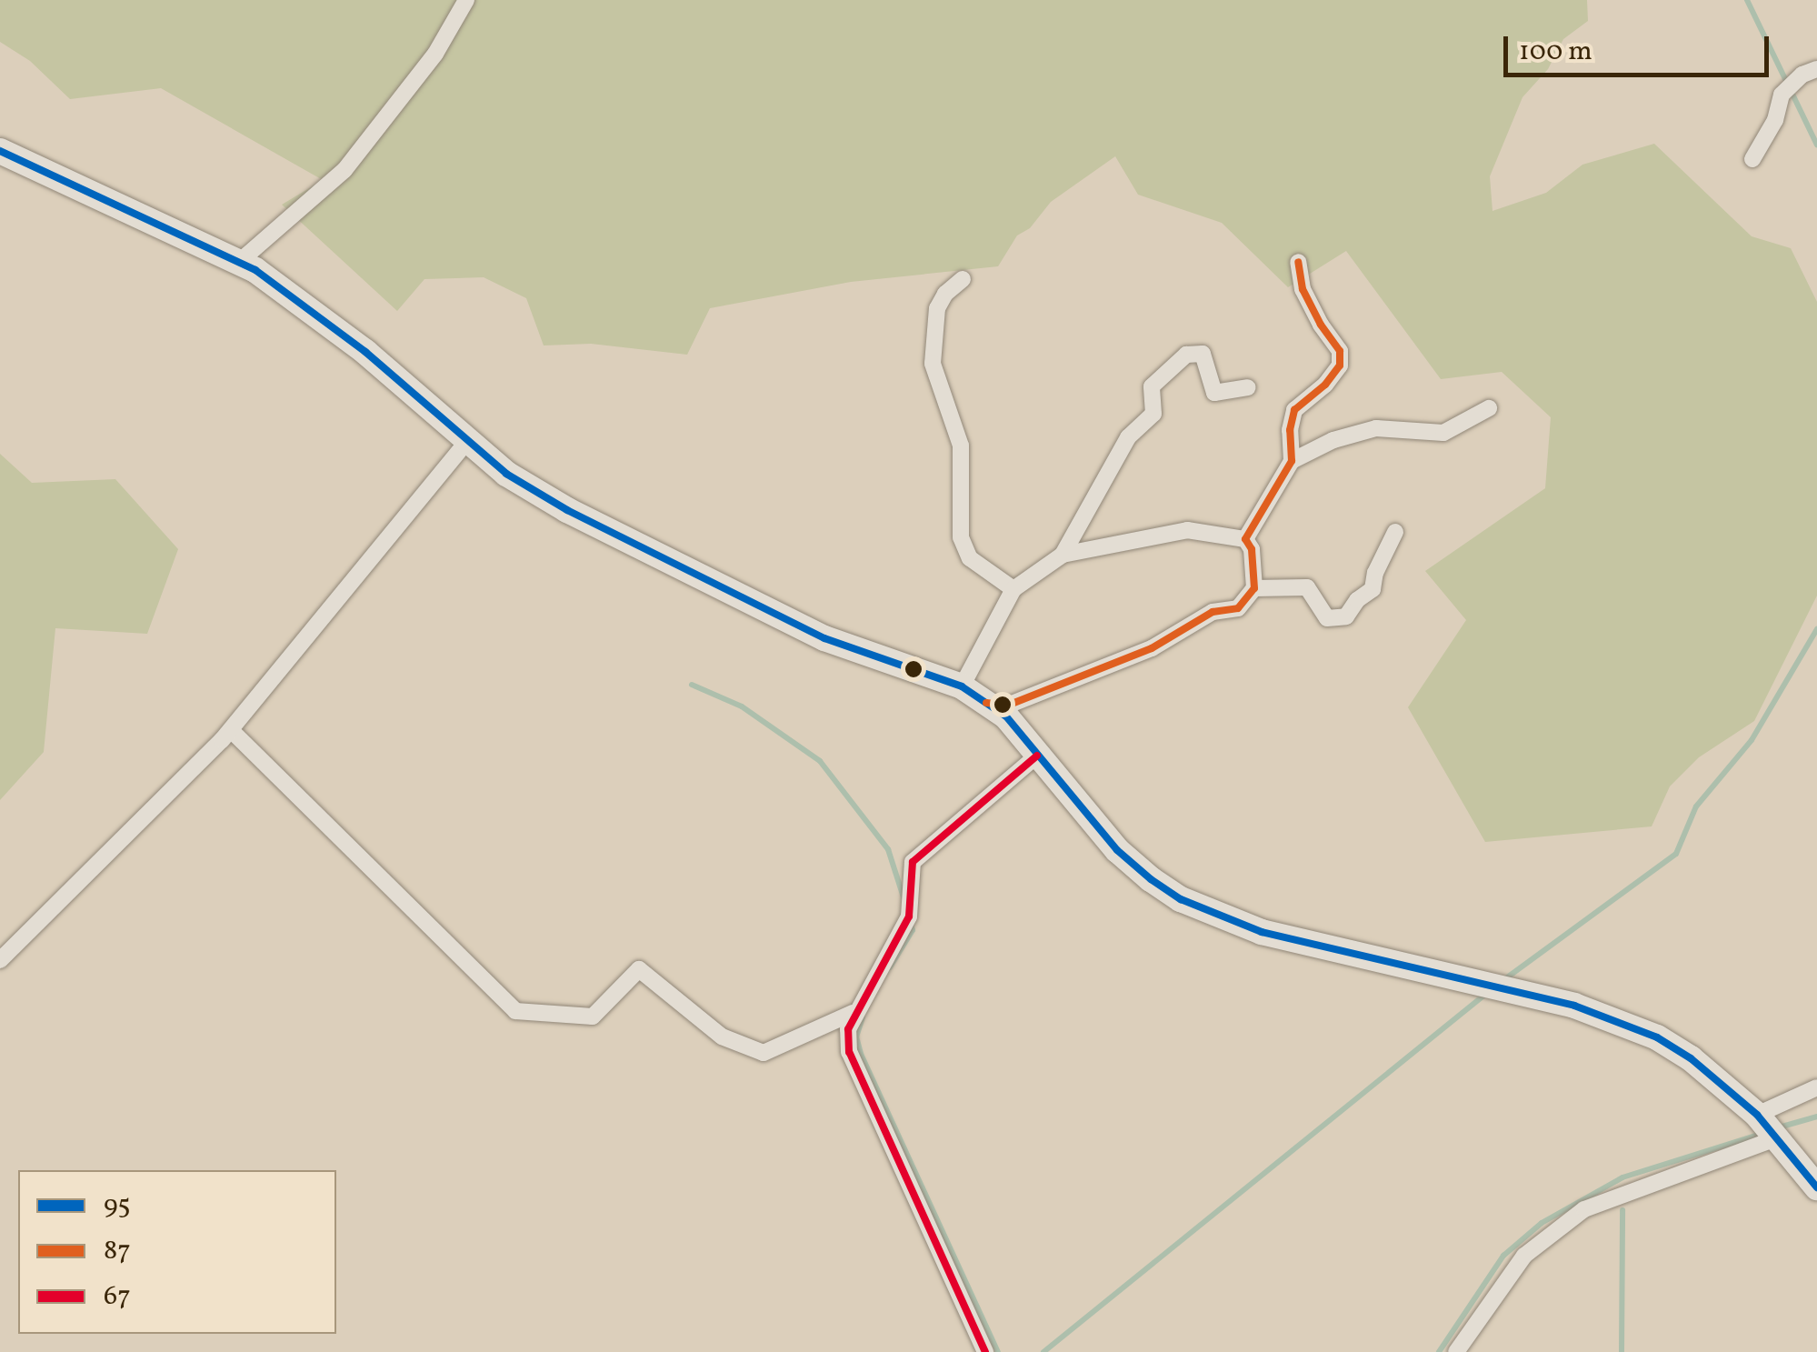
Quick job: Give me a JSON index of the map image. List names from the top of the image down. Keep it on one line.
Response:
{"lines":["transit line 95","transit line 87","transit line 67"],"legend":["95","87","67"],"scale_bar":"100 m"}
